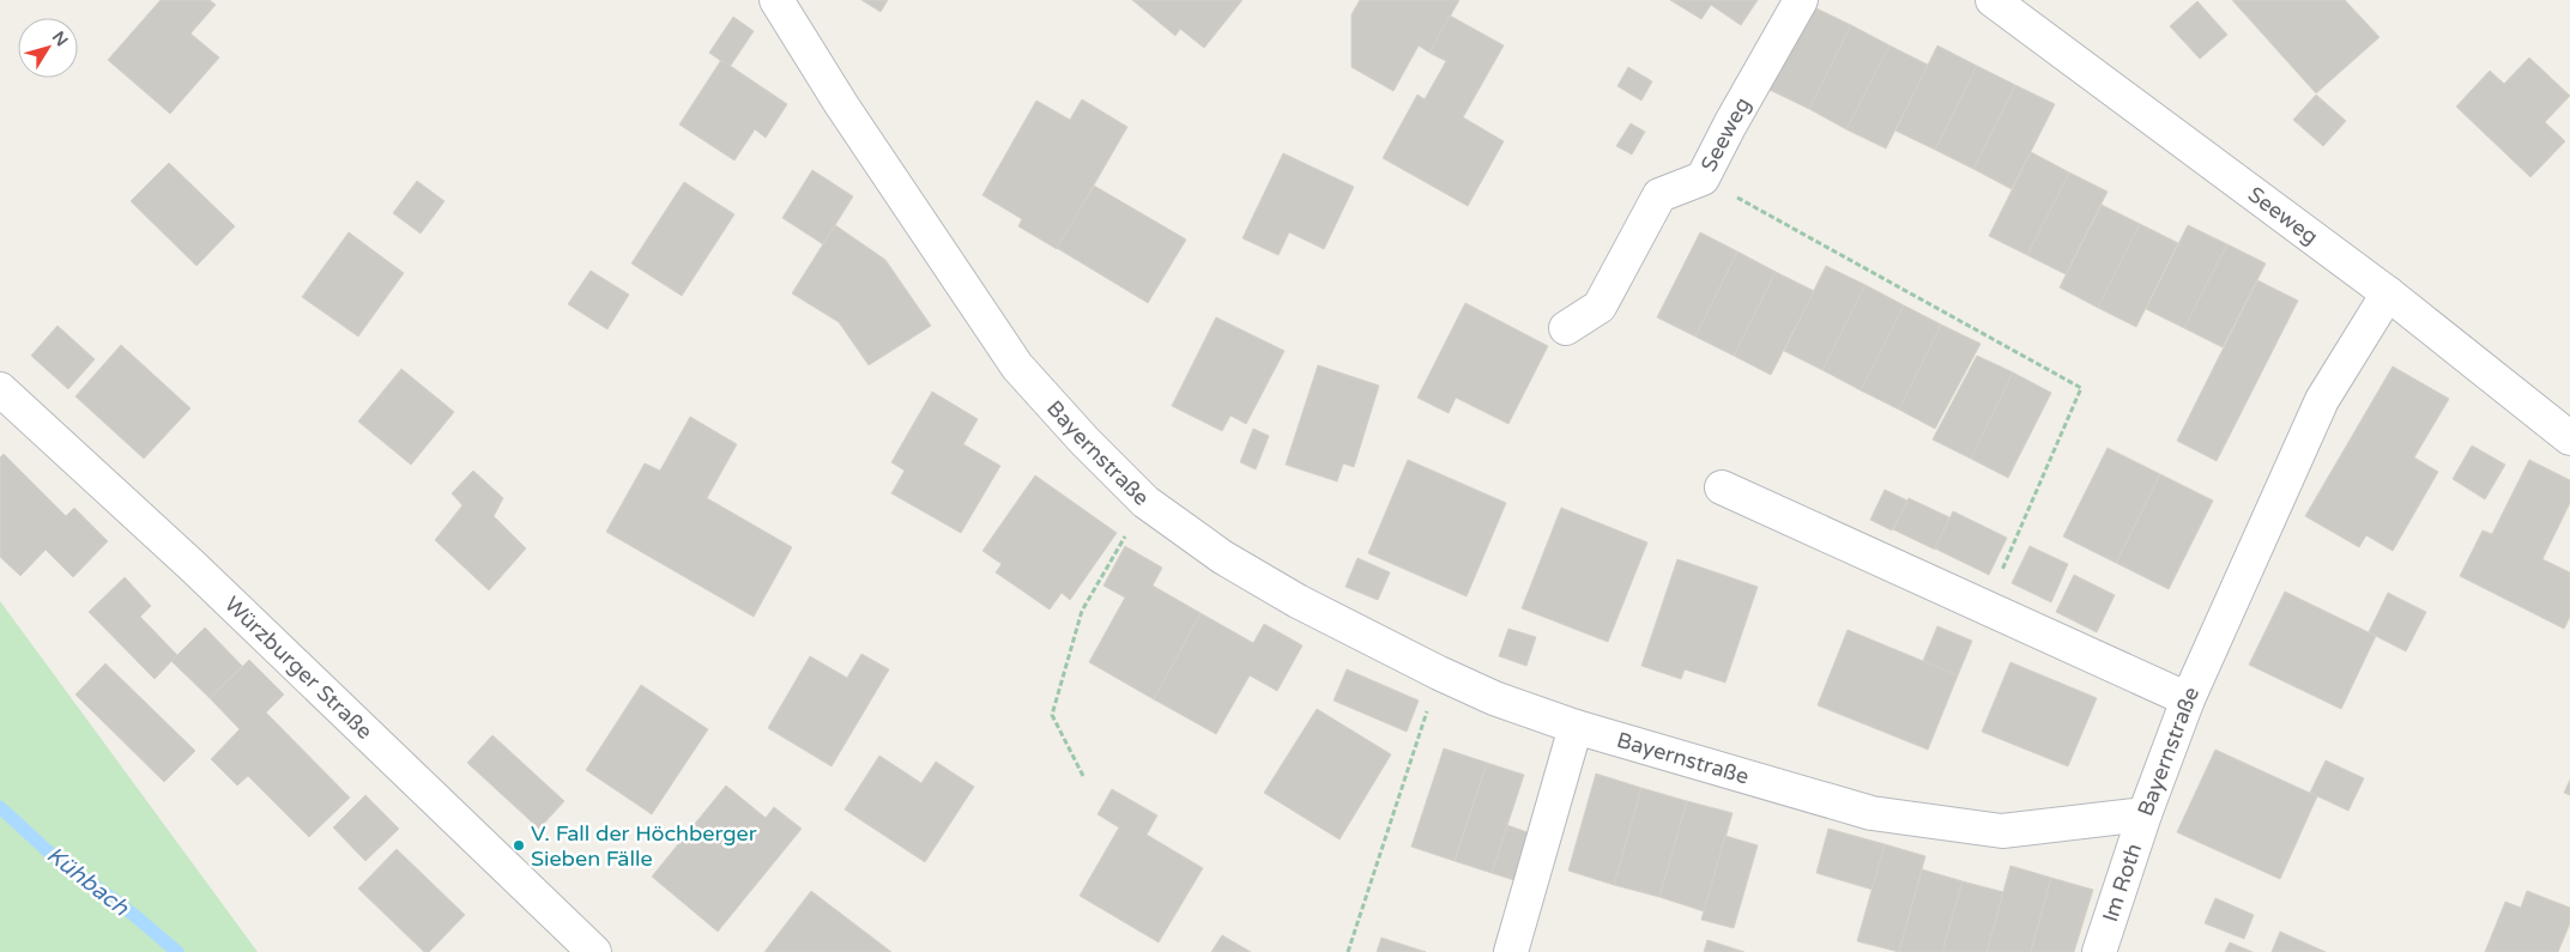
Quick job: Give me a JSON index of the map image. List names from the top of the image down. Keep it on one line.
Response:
{"streets":{"street":["Seeweg","Bayernstraße","Würzburger Straße","Im Roth"]},"crossings":[["Seeweg","Bayernstraße"],["Bayernstraße","Im Roth"]],"water":["Kühbach"],"places":["V. Fall der Höchberger Sieben Fälle"],"north":"top right"}
